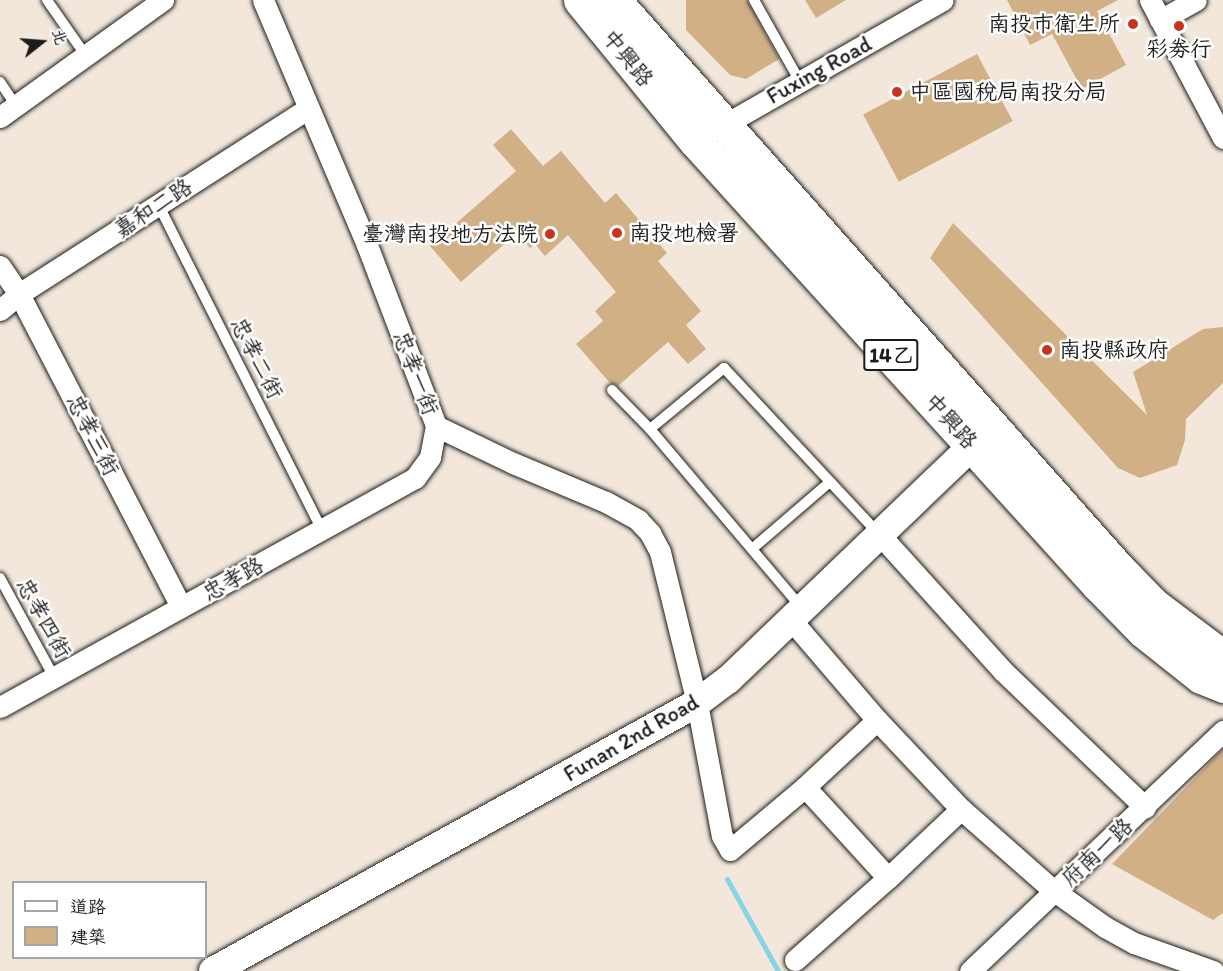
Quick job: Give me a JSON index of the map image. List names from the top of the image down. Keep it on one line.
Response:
{"streets":{"main road":["中興路","14乙"],"street":["Fuxing Road","嘉和二路","忠孝一街","忠孝三街","忠孝路","Funan 2nd Road","府南一路"],"lane":["忠孝二街","忠孝四街"]},"crossings":[["中興路","Fuxing Road"],["中興路","Funan 2nd Road"],["嘉和二路","忠孝二街"],["嘉和二路","忠孝一街"],["嘉和二路","忠孝三街"],["忠孝二街","忠孝路"],["忠孝一街","忠孝路"],["忠孝一街","Funan 2nd Road"],["忠孝三街","忠孝路"],["忠孝路","忠孝四街"]],"places":["南投市衛生所","彩劵行","中區國稅局南投分局","南投地檢署","臺灣南投地方法院","南投縣政府"],"legend":["道路","建築"],"north":"right"}
